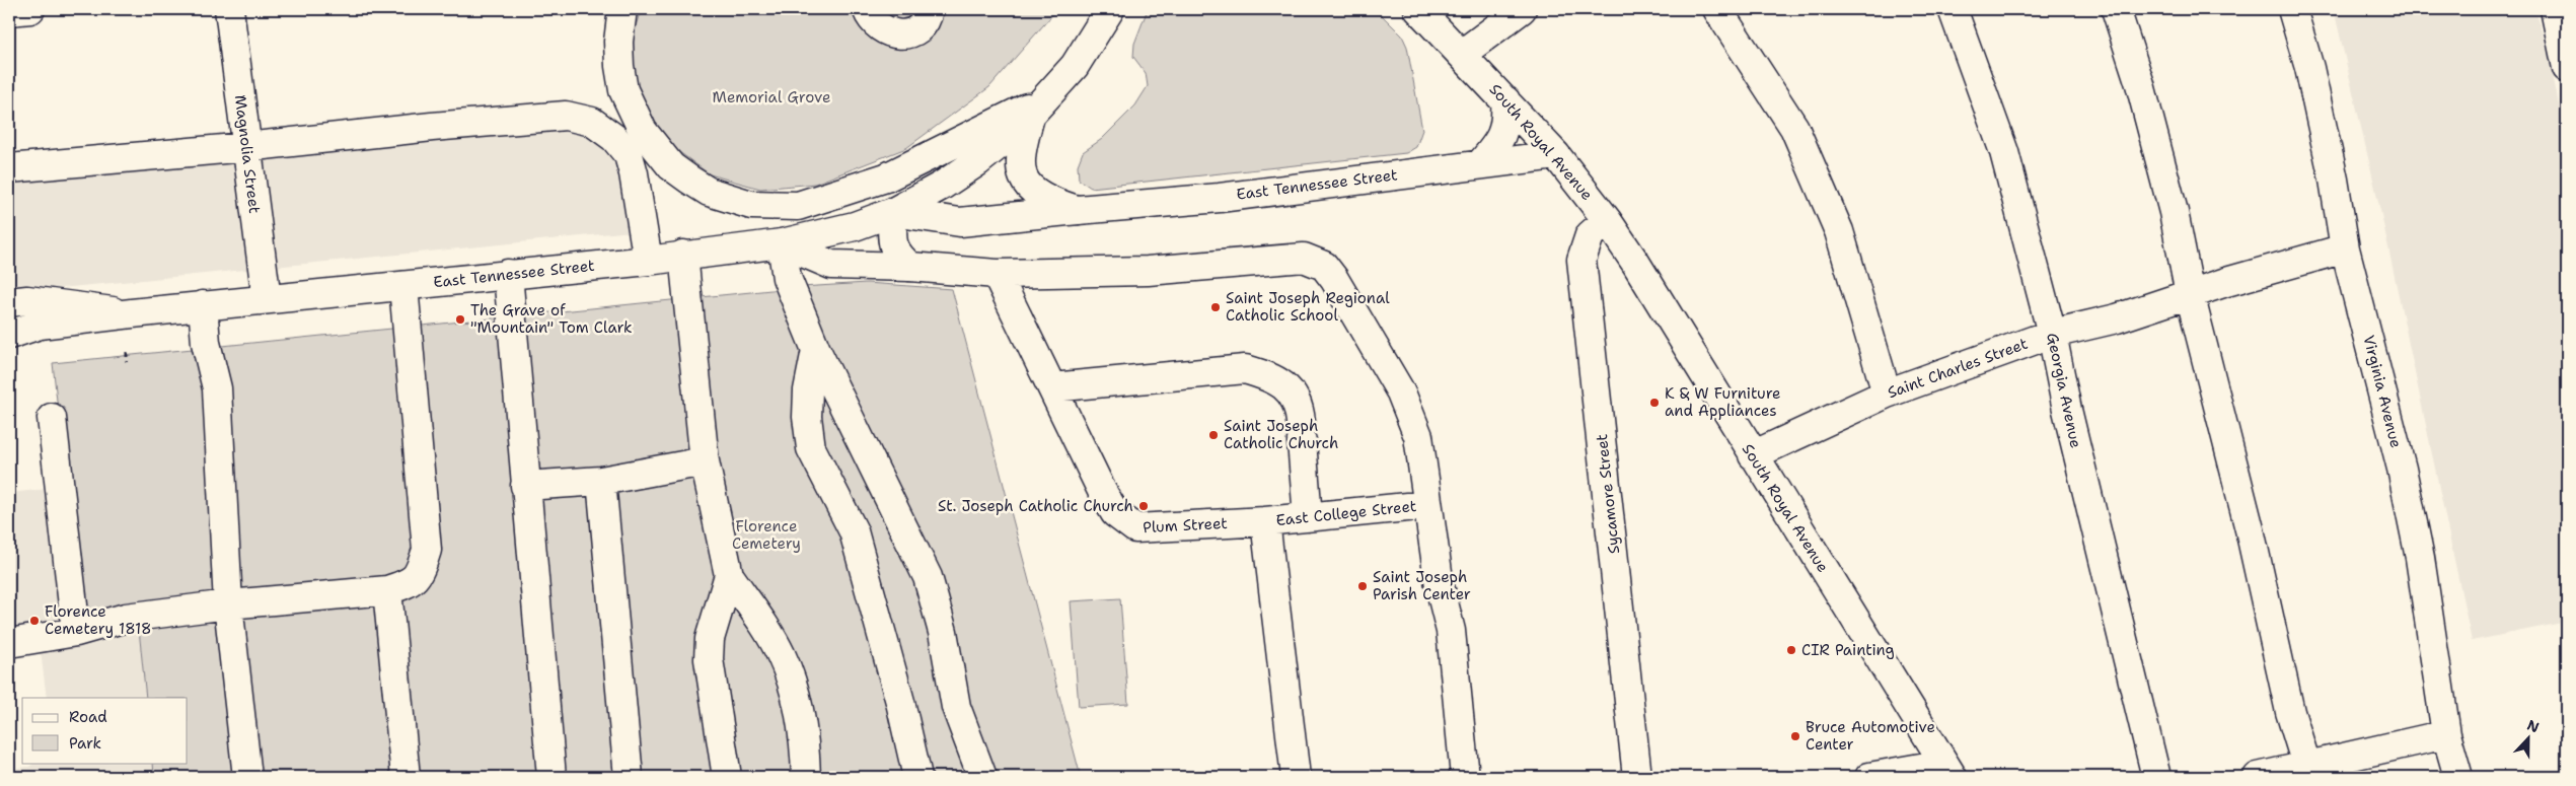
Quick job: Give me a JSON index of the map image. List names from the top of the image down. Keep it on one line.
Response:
{"streets":{"main road":["South Royal Avenue","Magnolia Street","East Tennessee Street","Saint Charles Street","Georgia Avenue","Virginia Avenue","Sycamore Street","East College Street","Plum Street"]},"crossings":[["South Royal Avenue","East Tennessee Street"],["South Royal Avenue","Saint Charles Street"],["South Royal Avenue","Sycamore Street"],["Magnolia Street","East Tennessee Street"],["Saint Charles Street","Georgia Avenue"],["Saint Charles Street","Virginia Avenue"],["East College Street","Plum Street"]],"parks":["Memorial Grove","Florence Cemetery"],"places":["Saint Joseph Regional Catholic School","The Grave of \"Mountain\" Tom Clark","K & W Furniture and Appliances","Saint Joseph Catholic Church","St. Joseph Catholic Church","Saint Joseph Parish Center","Florence Cemetery 1818","CIR Painting","Bruce Automotive Center"],"legend":["Road","Park"],"north":"top"}
